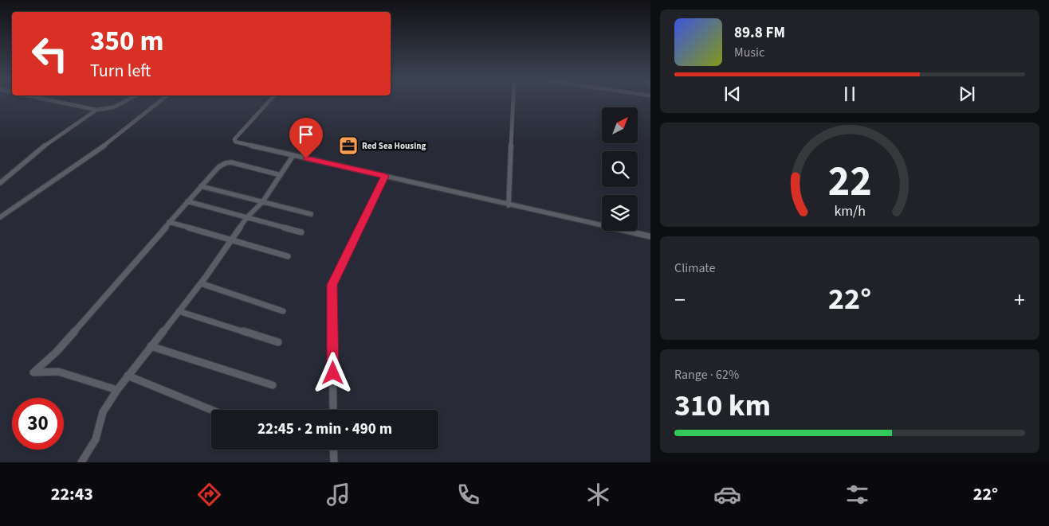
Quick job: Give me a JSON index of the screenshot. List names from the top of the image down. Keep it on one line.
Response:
{"places":{"office":["Red Sea Housing"]},"north":"top right","page":{"turn":["350 m","Turn left"],"song":["89.8 FM","Music"],"tile":["Climate",["Range · 62%","310 km"]],"heat":["−","22°","+"],"limit":"30","trip":"22:45 · 2 min · 490 m","tabs":["22:43","22°"],"gauge":["22","km/h"]}}
